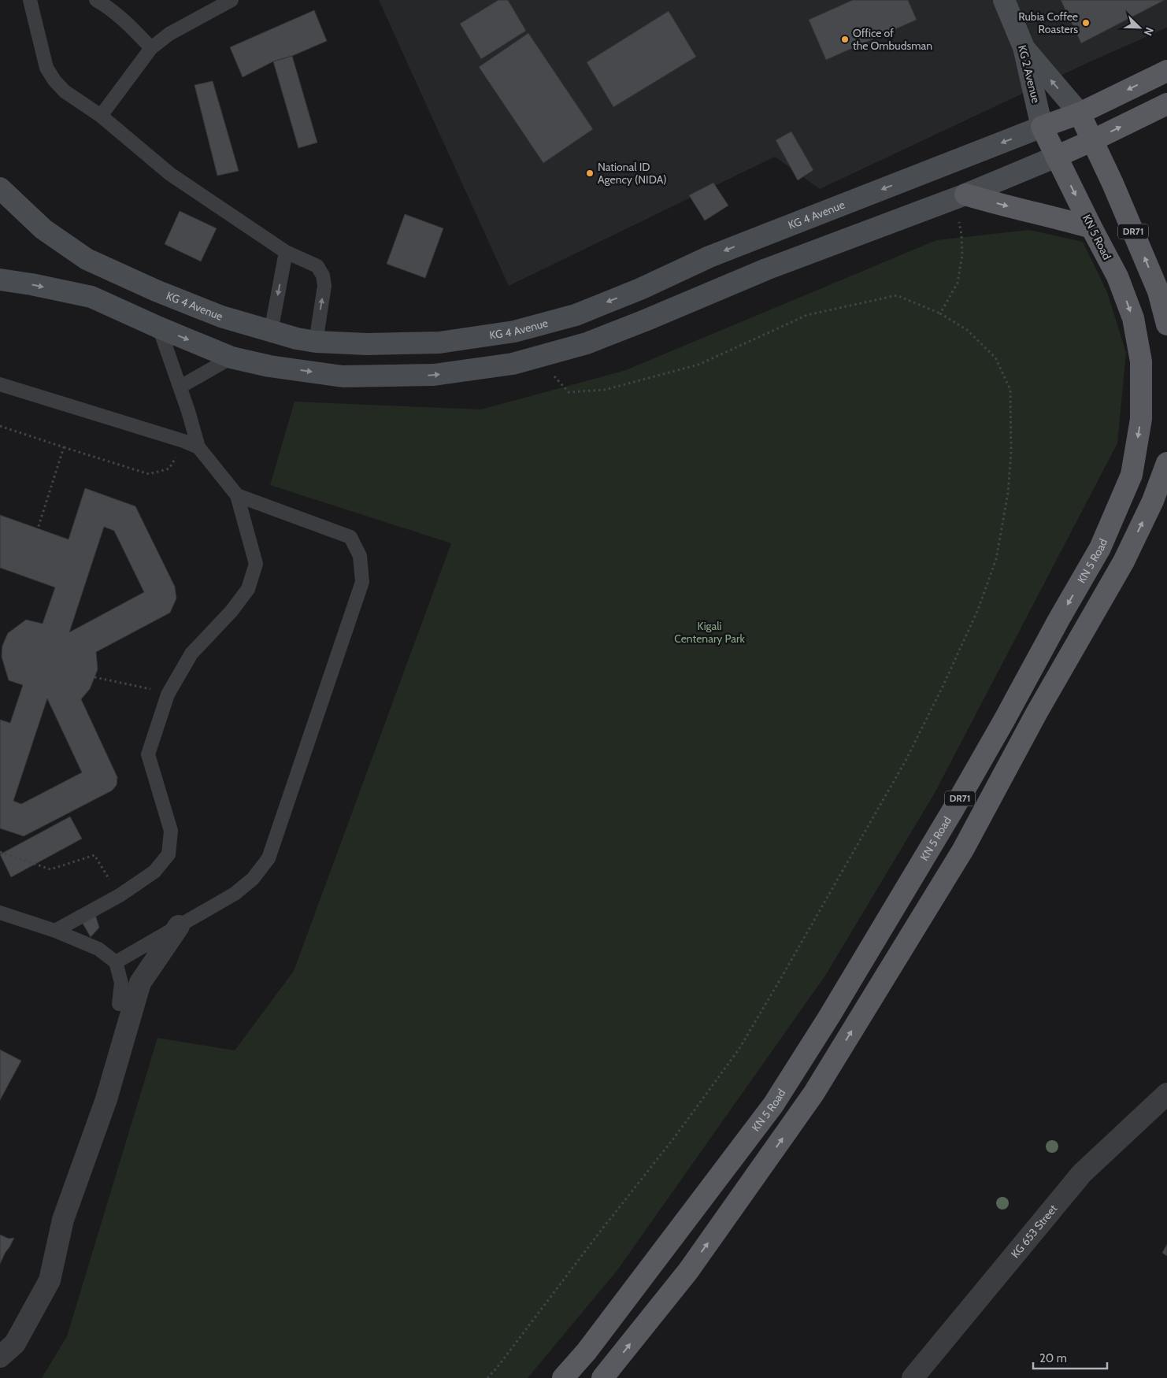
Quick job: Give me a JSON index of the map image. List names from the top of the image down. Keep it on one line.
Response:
{"streets":{"main road":["KG 2 Avenue","KG 4 Avenue","DR71","KN 5 Road"],"street":["KG 653 Street"]},"crossings":[["KG 2 Avenue","KG 4 Avenue"],["KG 2 Avenue","KN 5 Road"],["KG 4 Avenue","KN 5 Road"]],"parks":["Kigali Centenary Park"],"places":["Rubia Coffee Roasters","Office of the Ombudsman","National ID Agency (NIDA)"],"scale_bar":"20 m","north":"bottom right"}
